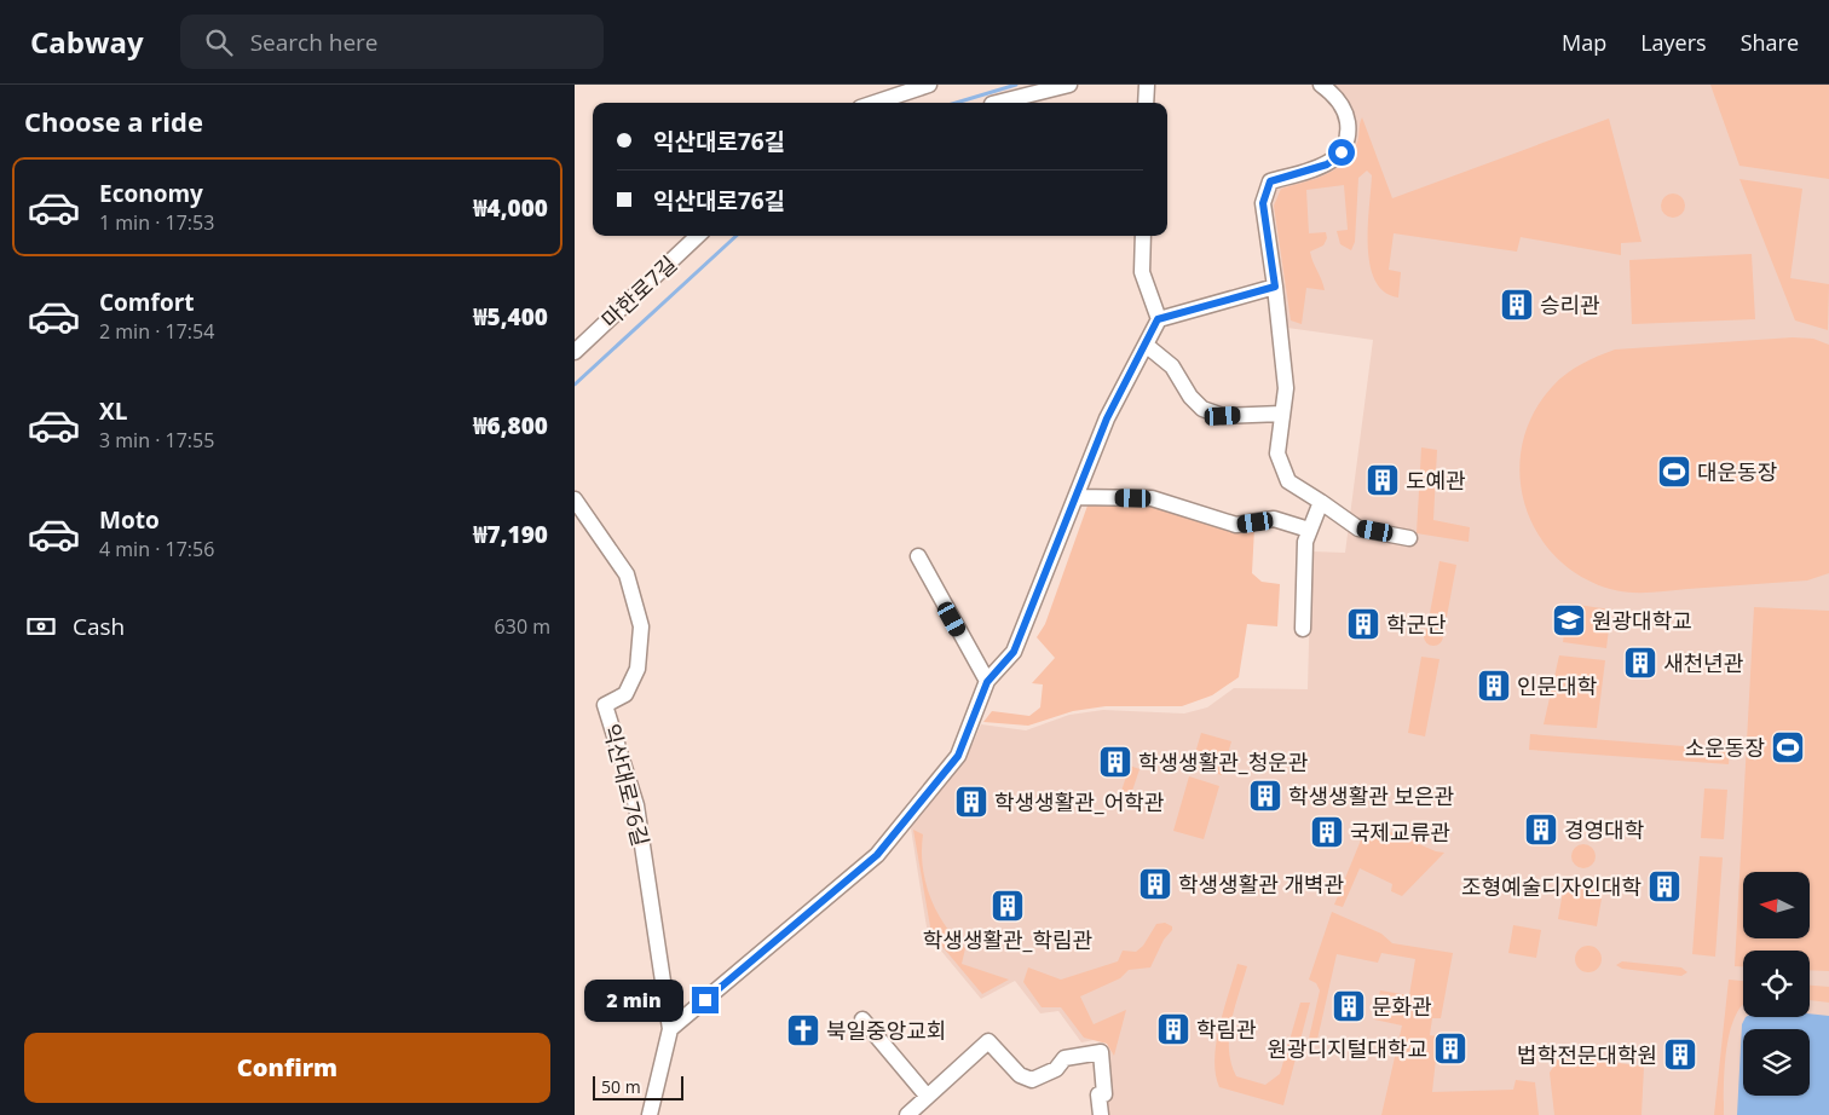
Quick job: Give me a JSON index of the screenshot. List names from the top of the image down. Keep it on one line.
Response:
{"streets":{"street":["마한로7길","익산대로76길"]},"places":{"building":["승리관","도예관","학군단","새천년관","인문대학","학생생활관_청운관","학생생활관 보은관","학생생활관_어학관","경영대학","국제교류관","학생생활관 개벽관","조형예술디자인대학","학생생활관_학림관","문화관","학림관","원광디지털대학교","법학전문대학원"],"sports":["대운동장","소운동장"],"school or university":["원광대학교"],"church":["북일중앙교회"]},"scale_bar":"50 m","north":"left","page":{"header":"Cabway","search":"Search here","nav":["Map","Layers","Share"],"heading":"Choose a ride","banner":["익산대로76길","익산대로76길"],"list":[{"name":"Economy","note":"1 min · 17:53","value":"₩4,000"},{"name":"Comfort","note":"2 min · 17:54","value":"₩5,400"},{"name":"XL","note":"3 min · 17:55","value":"₩6,800"},{"name":"Moto","note":"4 min · 17:56","value":"₩7,190"}],"pay":["Cash","630 m"],"bubble":"2 min","buttons":"Confirm","scale":"50 m"}}
